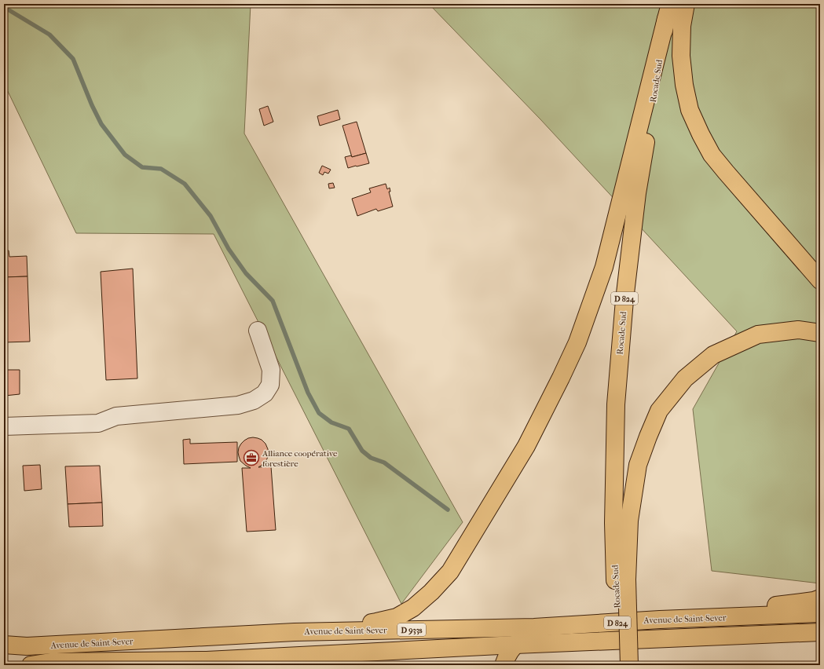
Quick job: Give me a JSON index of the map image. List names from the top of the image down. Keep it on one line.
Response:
{"streets":{"main road":["Rocade Sud","D 824","Avenue de Saint-Sever","D 933s"]},"places":{"office":["Alliance coopérative forestière"]}}
